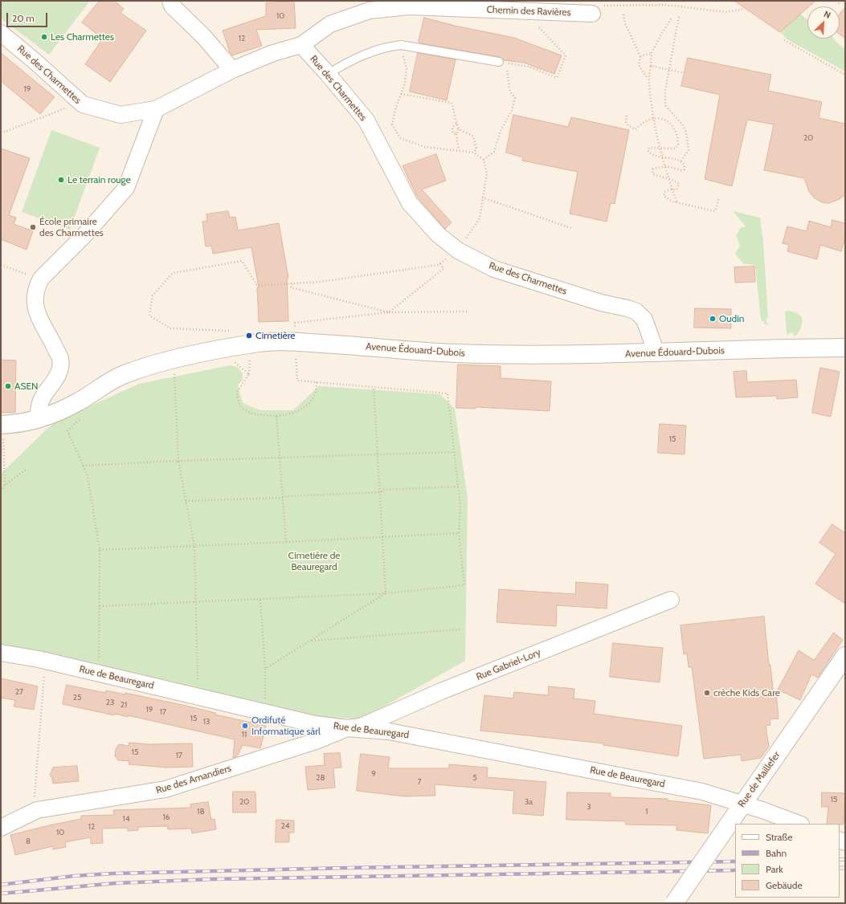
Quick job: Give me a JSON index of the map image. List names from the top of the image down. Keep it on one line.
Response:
{"streets":{"street":["Chemin des Ravières","Rue des Charmettes","Avenue Édouard-Dubois","Rue Gabriel-Lory","Rue de Beauregard","Rue des Amandiers","Rue de Maillefer"]},"crossings":[["Chemin des Ravières","Rue des Charmettes"],["Rue des Charmettes","Avenue Édouard-Dubois"],["Rue Gabriel-Lory","Rue de Beauregard"],["Rue Gabriel-Lory","Rue des Amandiers"],["Rue de Beauregard","Rue des Amandiers"],["Rue de Beauregard","Rue de Maillefer"]],"parks":["Cimetière de Beauregard"],"places":["Les Charmettes","Le terrain rouge","École primaire des Charmettes","Oudin","Cimetière","ASEN","crèche Kids Care","Ordifuté Informatique sàrl"],"house_numbers":["10","12","19","20","15","27","25","23","21","19","17","15","13","11","15","17","9","28","5","7","15","20","3a","3","18","1","16","14","24","12","10","8"],"legend":["Straße","Bahn","Park","Gebäude"],"scale_bar":"20 m","north":"top right"}
